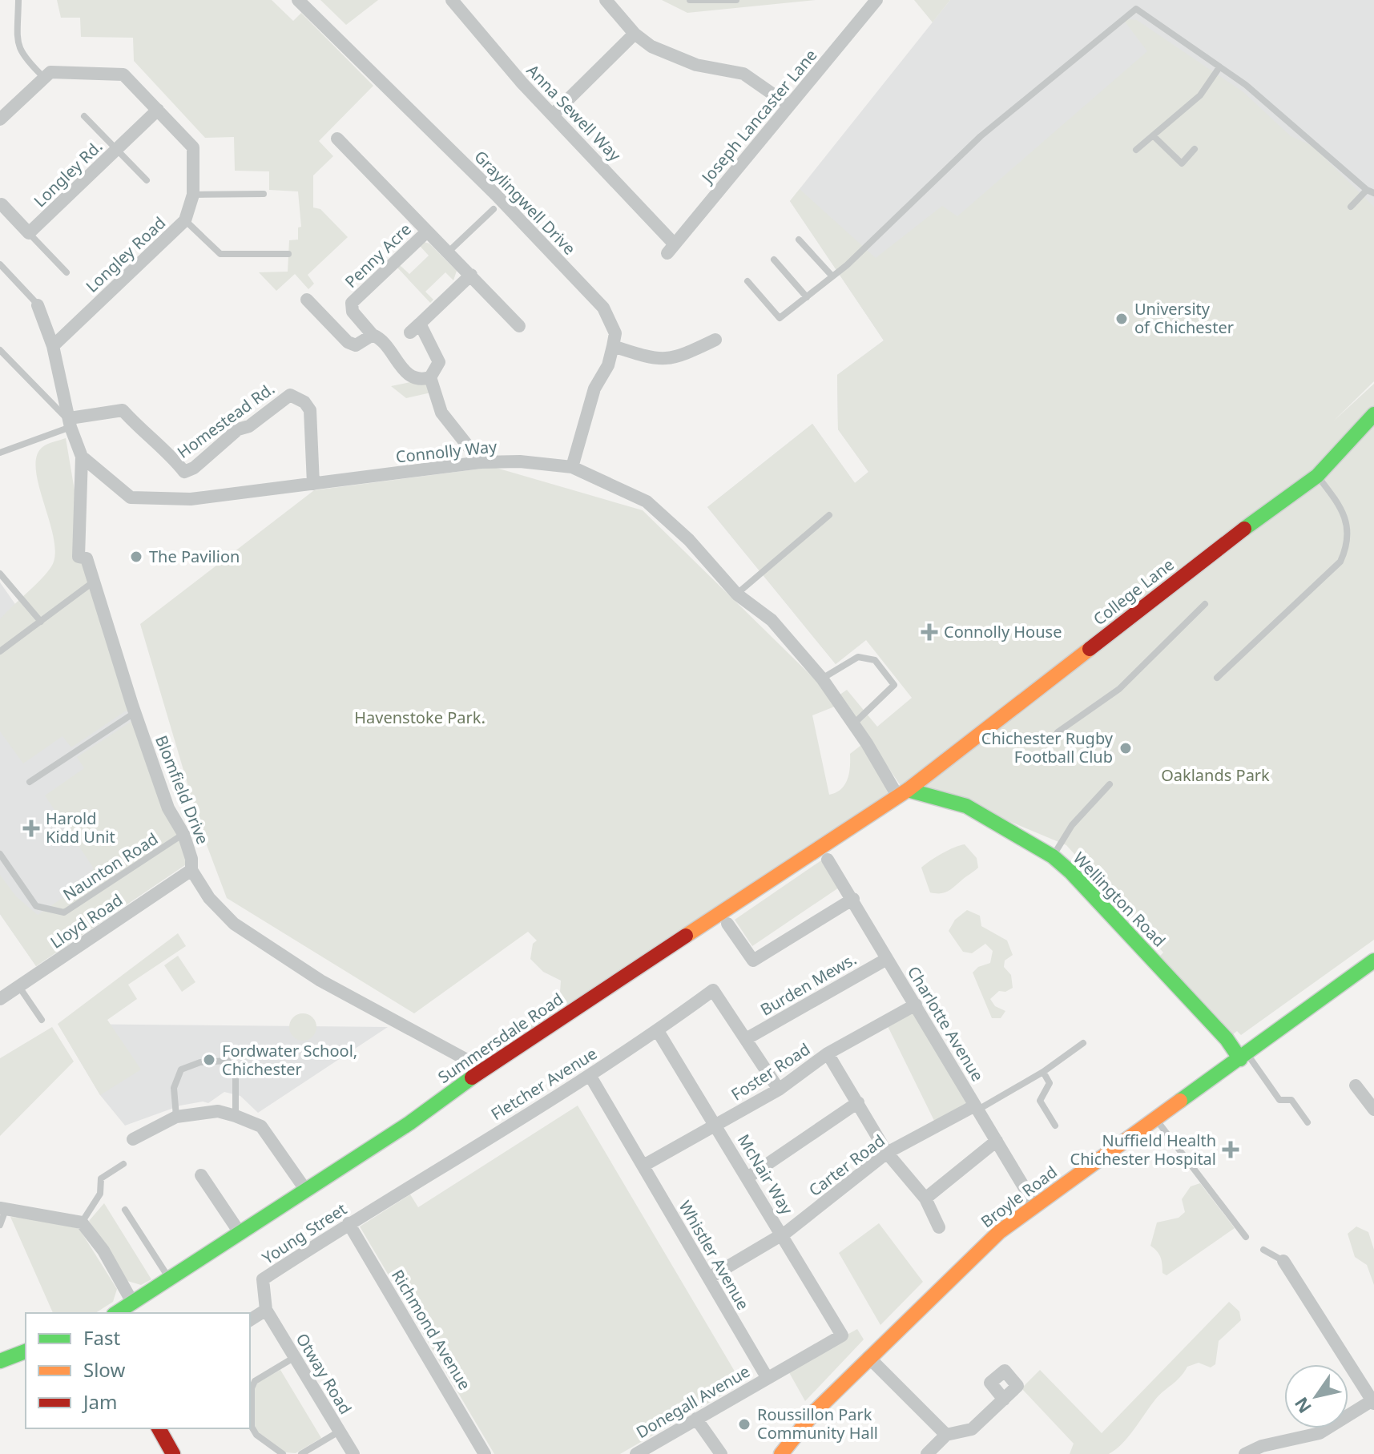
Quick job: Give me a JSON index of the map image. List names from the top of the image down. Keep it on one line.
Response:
{"streets":{"street":["Anna Sewell Way","Joseph Lancaster Lane","Longley Rd.","Graylingwell Drive","Longley Road","Penny Acre","Homestead Rd.","Connolly Way","College Lane","Blomfield Drive","Wellington Road","Lloyd Road","Burden Mews.","Charlotte Avenue","Summersdale Road","Foster Road","Fletcher Avenue","Carter Road","McNair Way","Broyle Road","Young Street","Whistler Avenue","Richmond Avenue","Otway Road","Donegall Avenue"],"lane":["Naunton Road"]},"crossings":[["Anna Sewell Way","Joseph Lancaster Lane"],["Longley Rd.","Longley Road"],["Longley Road","Connolly Way"],["Homestead Rd.","Connolly Way"],["Connolly Way","College Lane"],["Connolly Way","Blomfield Drive"],["Connolly Way","Wellington Road"],["Connolly Way","Summersdale Road"],["College Lane","Wellington Road"],["College Lane","Summersdale Road"],["Blomfield Drive","Naunton Road"],["Blomfield Drive","Lloyd Road"],["Blomfield Drive","Summersdale Road"],["Wellington Road","Summersdale Road"],["Wellington Road","Broyle Road"],["Burden Mews.","Charlotte Avenue"],["Burden Mews.","Fletcher Avenue"],["Charlotte Avenue","Foster Road"],["Charlotte Avenue","Carter Road"],["Charlotte Avenue","Broyle Road"],["Foster Road","McNair Way"],["Foster Road","Whistler Avenue"],["Fletcher Avenue","McNair Way"],["Fletcher Avenue","Young Street"],["Fletcher Avenue","Whistler Avenue"],["Carter Road","McNair Way"],["Carter Road","Whistler Avenue"],["McNair Way","Whistler Avenue"],["McNair Way","Donegall Avenue"],["Young Street","Richmond Avenue"],["Young Street","Otway Road"],["Whistler Avenue","Donegall Avenue"]],"parks":["Havenstoke Park.","Oaklands Park"],"places":{"other":["University of Chichester","The Pavilion","Chichester Rugby Football Club","Fordwater School, Chichester","Roussillon Park Community Hall"],"health":["Connolly House","Harold Kidd Unit","Nuffield Health Chichester Hospital"]},"legend":["Fast","Slow","Jam"],"north":"bottom left"}
